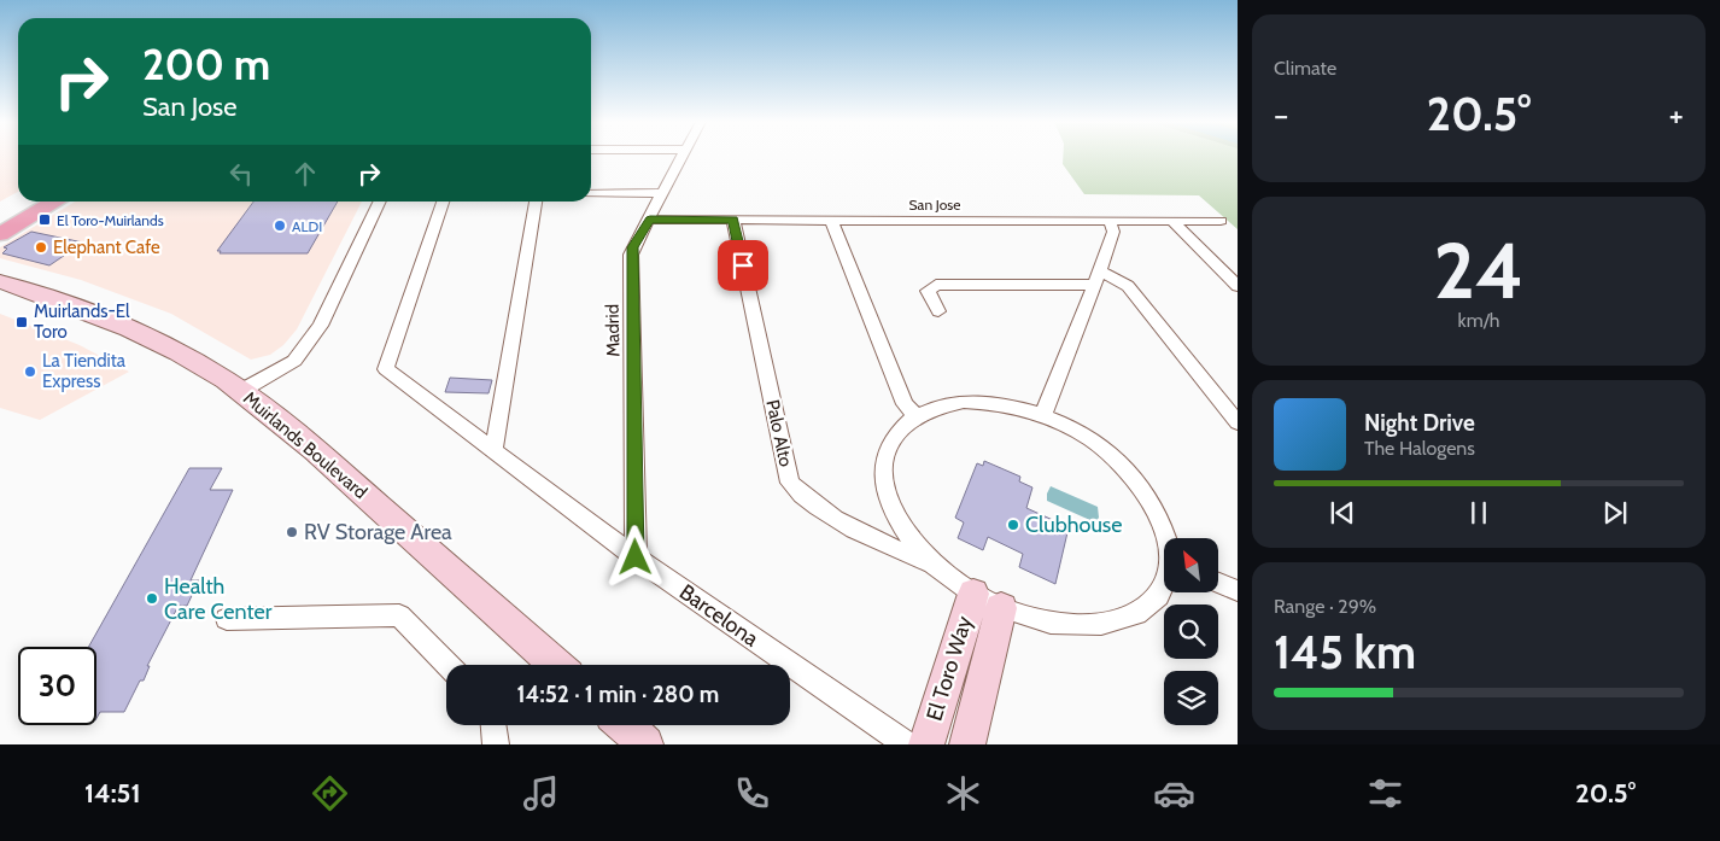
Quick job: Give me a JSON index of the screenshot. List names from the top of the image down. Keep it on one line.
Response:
{"streets":{"main road":["Muirlands Boulevard","El Toro Way"],"street":["San Jose","Madrid","Palo Alto","Barcelona"]},"crossings":[["San Jose","Madrid"],["San Jose","Palo Alto"],["Madrid","Barcelona"]],"places":{"transit":["El Toro-Muirlands","Muirlands-El Toro"],"other":["ALDI","Elephant Cafe","La Tiendita Express","Clubhouse","RV Storage Area","Health Care Center"]},"north":"top left","page":{"tile":["Climate",["24","km/h"],["Range · 29%","145 km"]],"turn":["200 m","San Jose"],"heat":["−","20.5°","+"],"song":["Night Drive","The Halogens"],"limit":"30","trip":"14:52 · 1 min · 280 m","tabs":["14:51","20.5°"]}}
